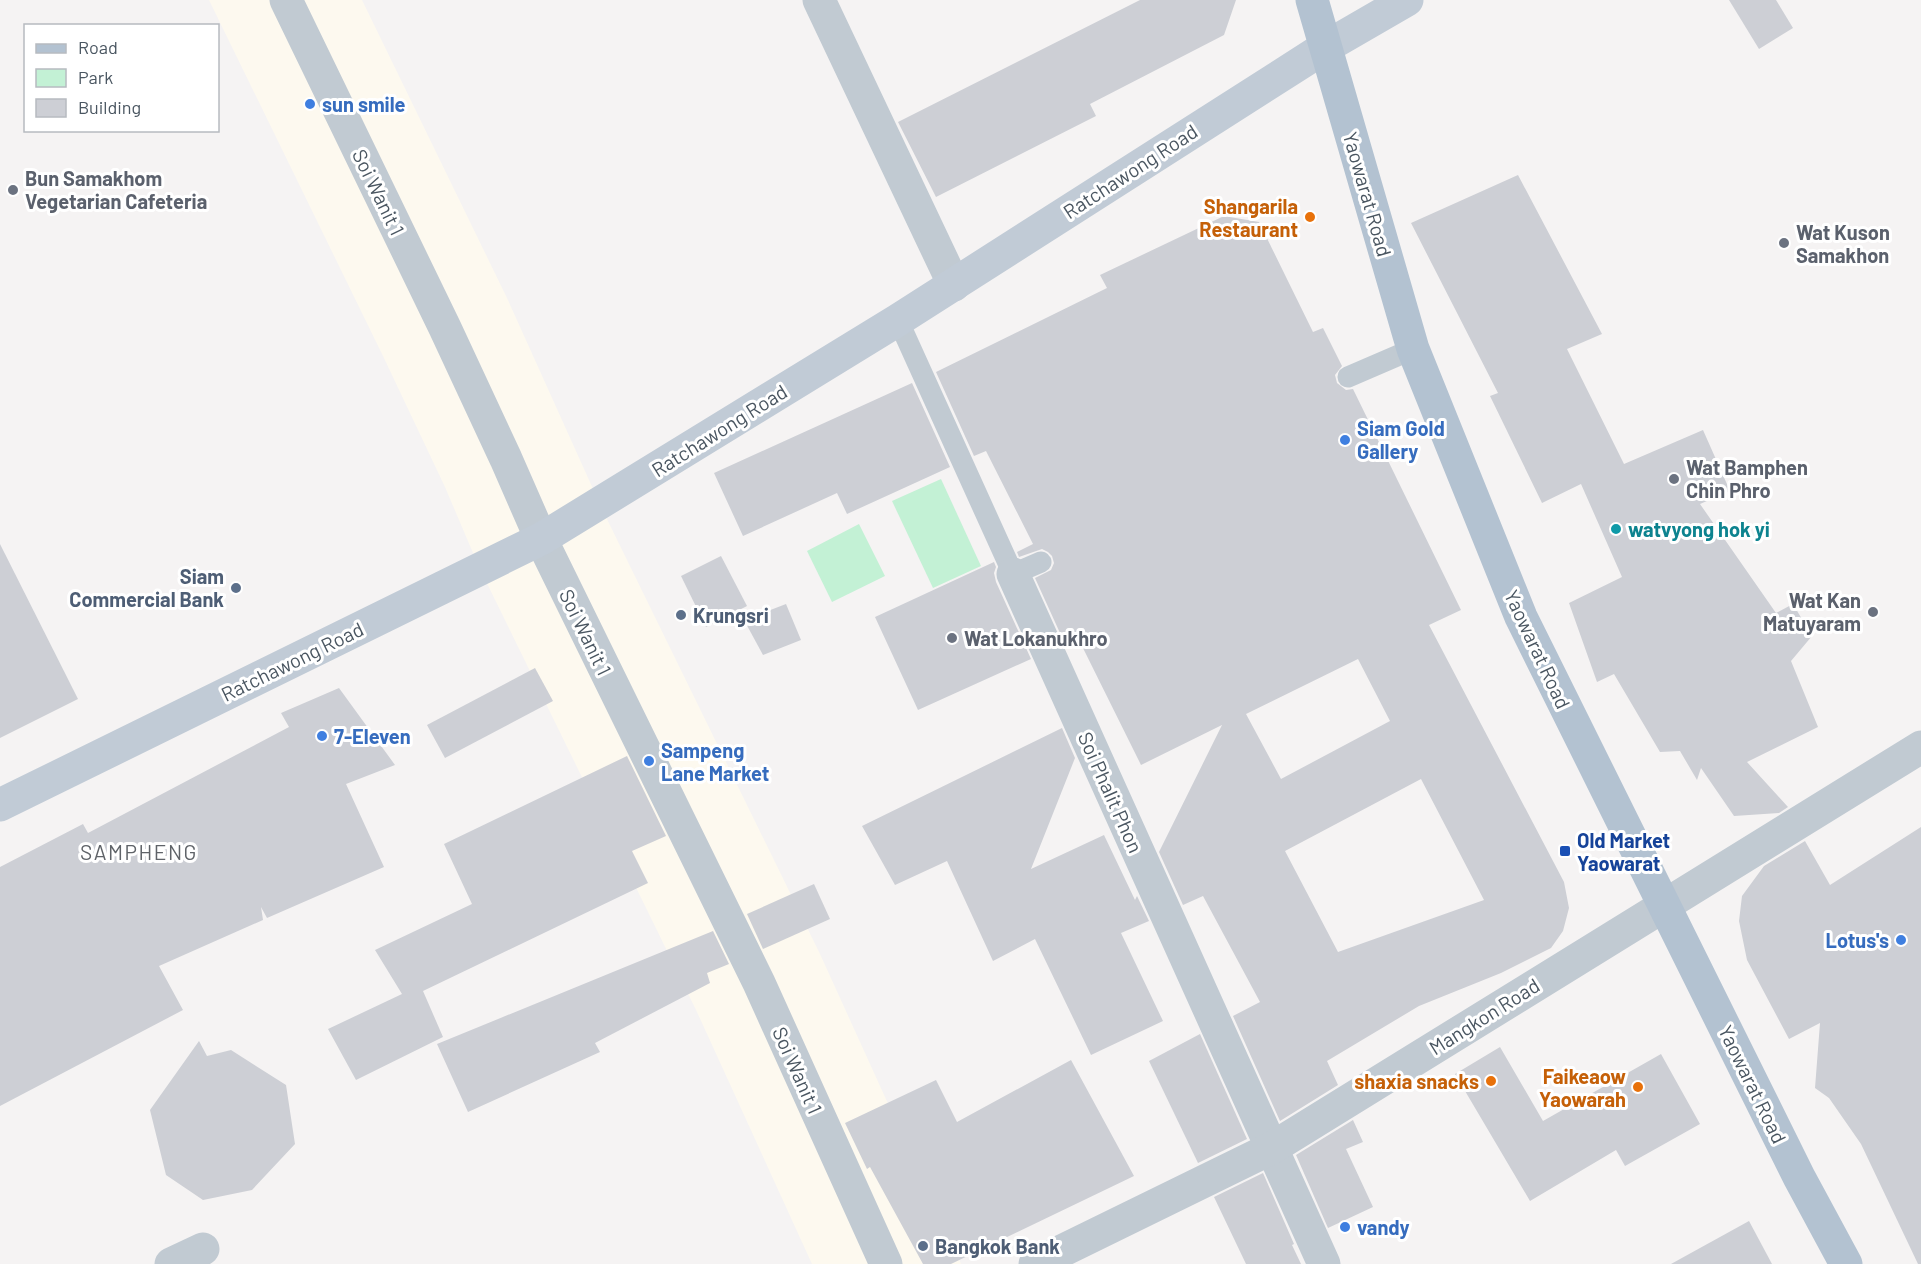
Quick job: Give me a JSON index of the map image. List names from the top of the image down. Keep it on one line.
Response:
{"streets":{"main road":["Yaowarat Road"],"street":["Ratchawong Road","Soi Wanit 1","Soi Phalit Phon","Mangkon Road"]},"crossings":[["Ratchawong Road","Soi Wanit 1"],["Ratchawong Road","Yaowarat Road"],["Ratchawong Road","Soi Phalit Phon"],["Yaowarat Road","Mangkon Road"],["Soi Phalit Phon","Mangkon Road"]],"districts":["SAMPHENG"],"places":{"other":["sun smile","Bun Samakhom Vegetarian Cafeteria","Shangarila Restaurant","Wat Kuson Samakhon","Siam Gold Gallery","Wat Bamphen Chin Phro","watvyong hok yi","Siam Commercial Bank","Wat Kan Matuyaram","Krungsri","Wat Lokanukhro","7-Eleven","Sampeng Lane Market","Lotus's","shaxia snacks","Faikeaow Yaowarah","vandy","Bangkok Bank"],"transit":["Old Market Yaowarat"]},"legend":["Road","Park","Building"]}
